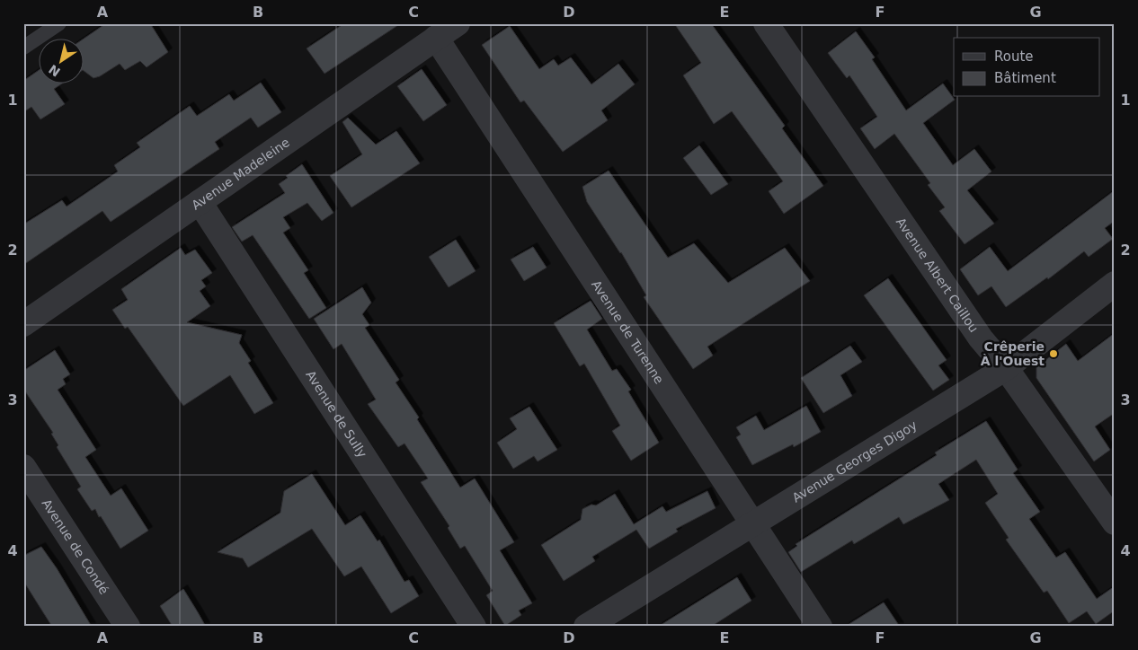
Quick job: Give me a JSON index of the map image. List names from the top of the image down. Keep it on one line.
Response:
{"streets":{"street":["Avenue Madeleine","Avenue Albert Caillou","Avenue de Turenne","Avenue de Sully","Avenue Georges Digoy","Avenue de Condé"]},"crossings":[["Avenue Madeleine","Avenue de Turenne"],["Avenue Madeleine","Avenue de Sully"],["Avenue Albert Caillou","Avenue Georges Digoy"],["Avenue de Turenne","Avenue Georges Digoy"]],"places":["Crêperie À l'Ouest"],"legend":["Route","Bâtiment"],"north":"bottom left","grid":{"columns":["A","B","C","D","E","F","G"],"rows":["1","2","3","4"]}}
